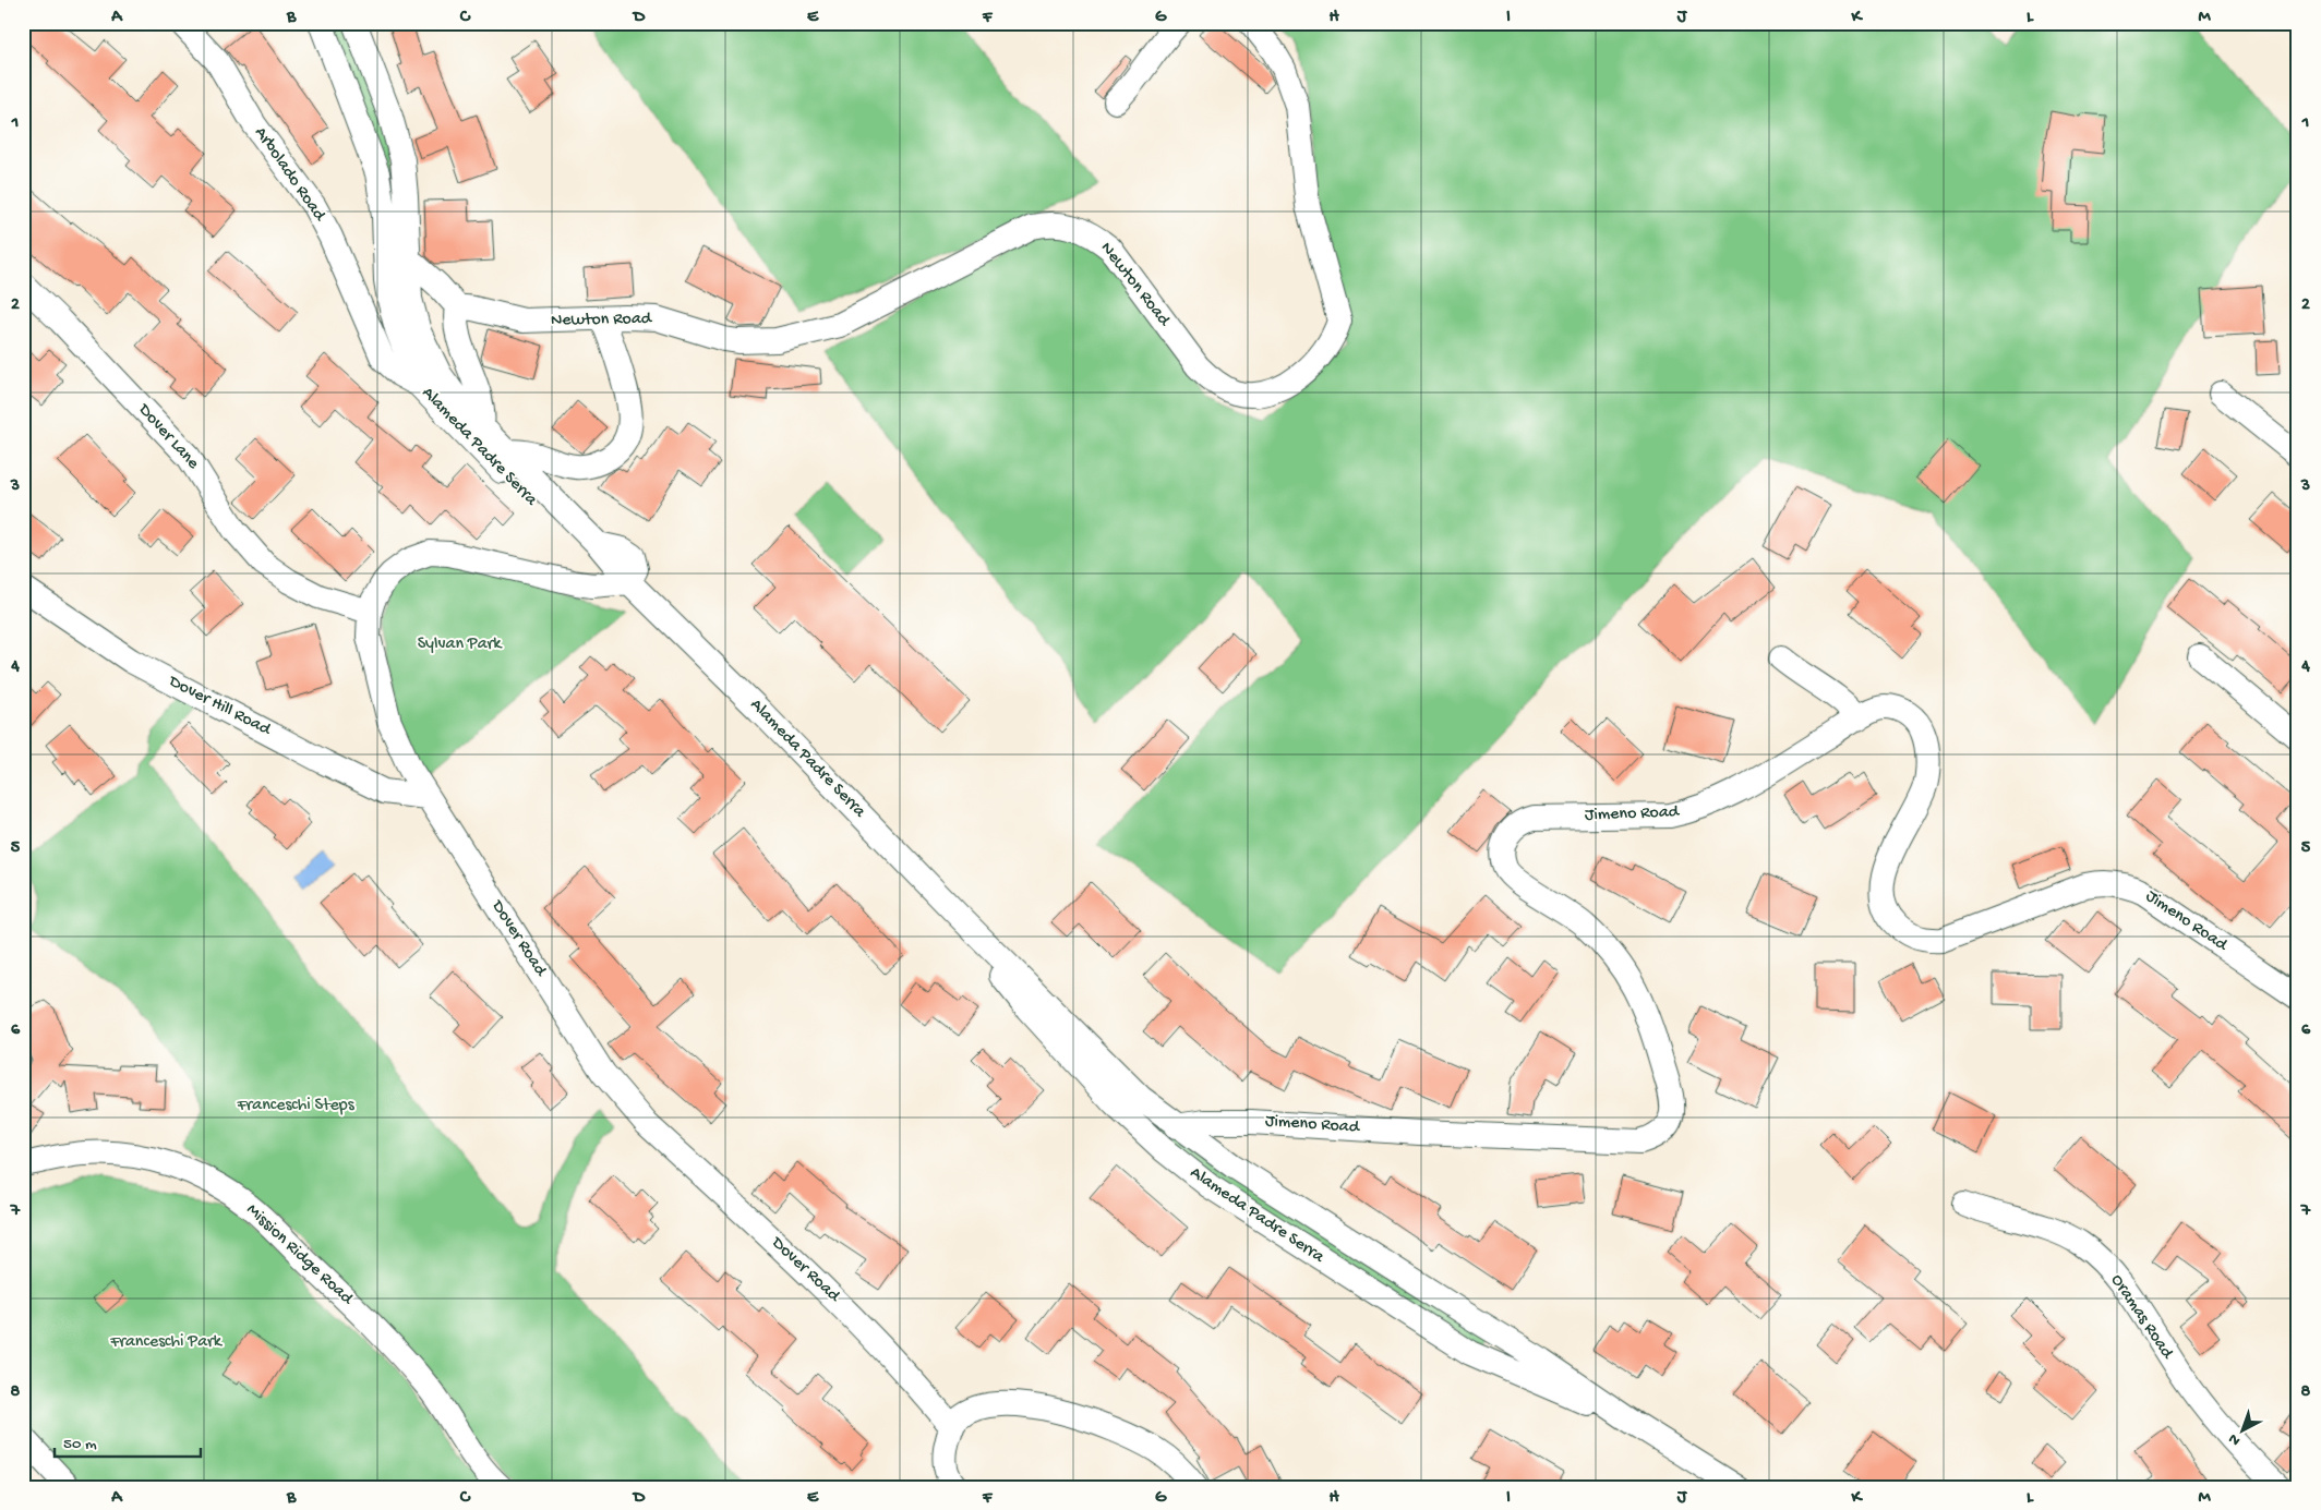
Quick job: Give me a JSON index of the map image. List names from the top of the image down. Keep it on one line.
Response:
{"streets":{"street":["Arbolado Road","Newton Road","Dover Lane","Alameda Padre Serra","Dover Hill Road","Jimeno Road","Dover Road","Mission Ridge Road","Oramas Road"]},"crossings":[["Arbolado Road","Alameda Padre Serra"],["Dover Lane","Dover Road"],["Alameda Padre Serra","Jimeno Road"],["Alameda Padre Serra","Dover Road"],["Dover Hill Road","Dover Road"]],"parks":["Sylvan Park","Franceschi Steps","Franceschi Park"],"scale_bar":"50 m","north":"bottom left","grid":{"columns":["A","B","C","D","E","F","G","H","I","J","K","L","M"],"rows":["1","2","3","4","5","6","7","8"]}}
